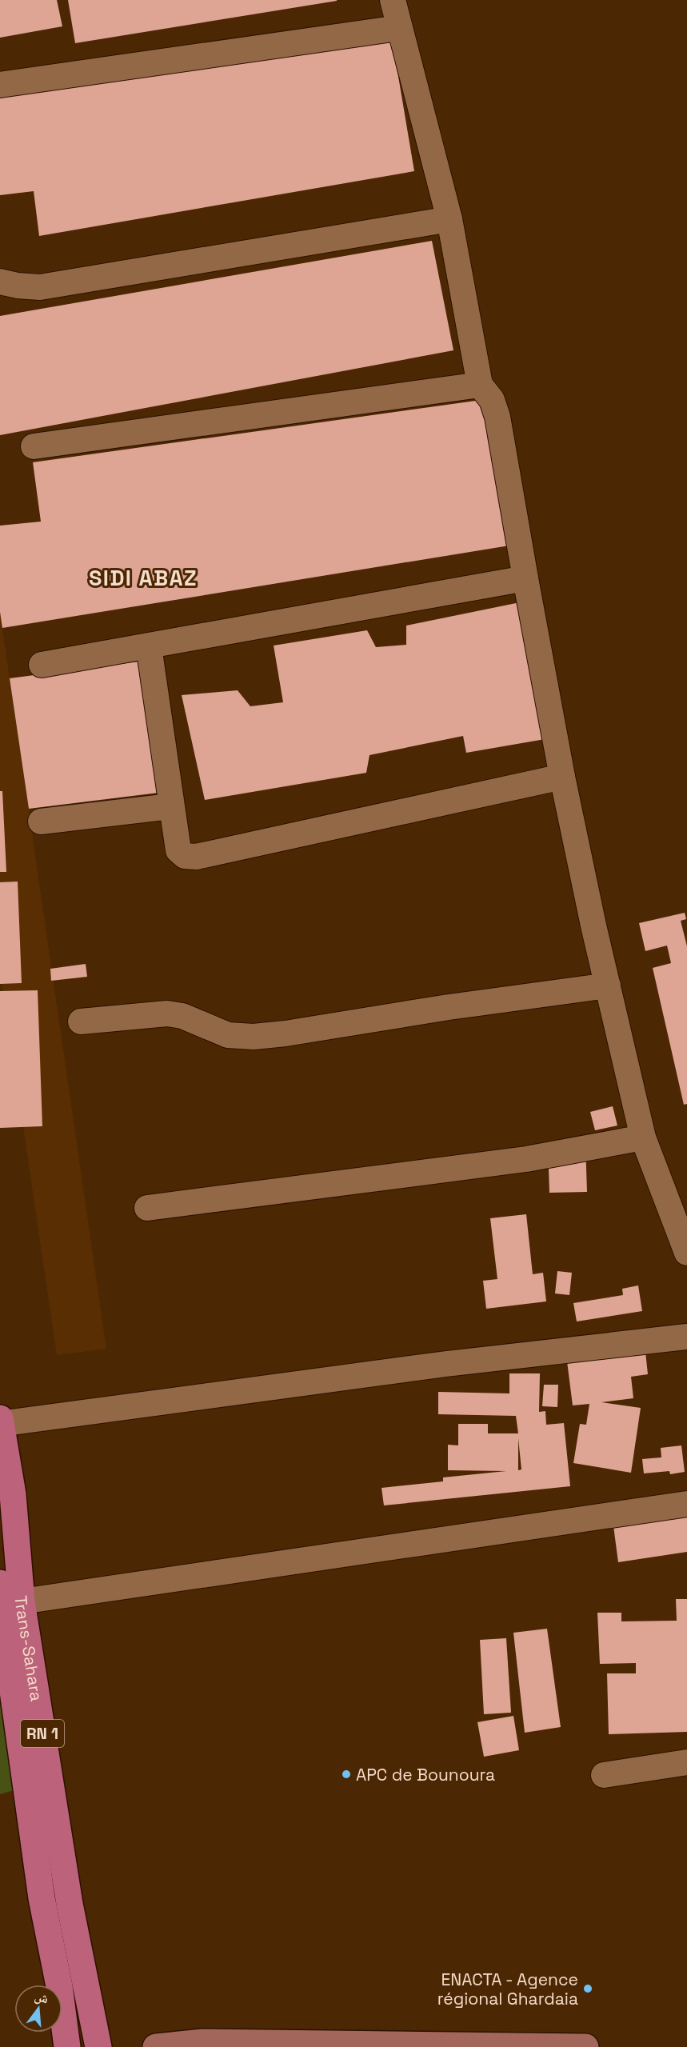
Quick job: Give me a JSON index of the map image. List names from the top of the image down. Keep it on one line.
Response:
{"streets":{"highway":["Trans-Sahara","RN 1"]},"districts":["SIDI ABAZ"],"places":["APC de Bounoura","ENACTA - Agence régional Ghardaia"],"north":"top"}
